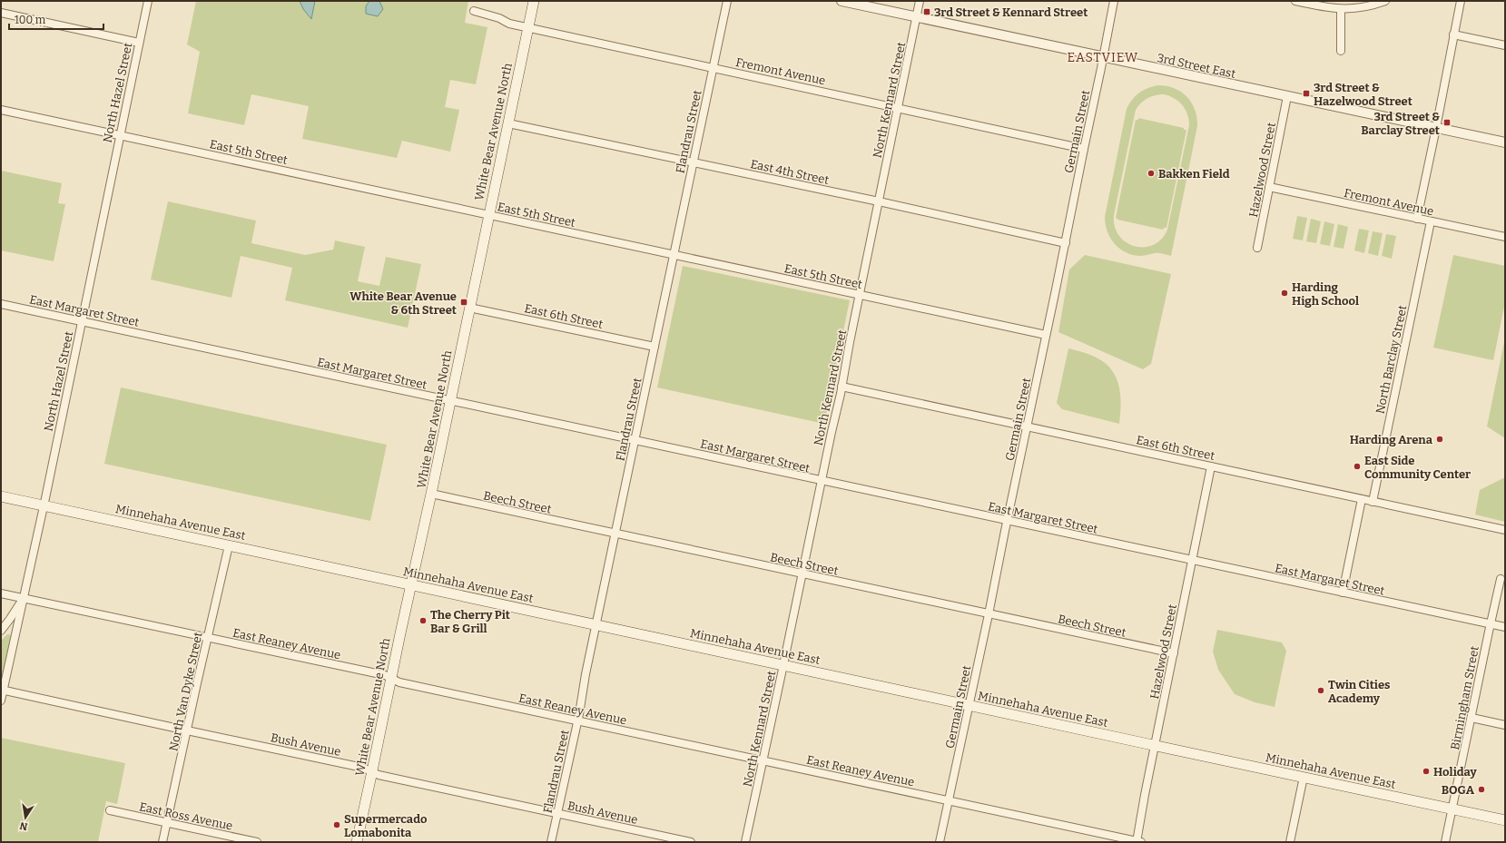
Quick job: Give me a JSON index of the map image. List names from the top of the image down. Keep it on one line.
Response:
{"streets":{"main road":["White Bear Avenue North","Minnehaha Avenue East"],"street":["3rd Street East","Fremont Avenue","North Hazel Street","North Kennard Street","Flandrau Street","Germain Street","East 5th Street","Hazelwood Street","East 4th Street","East Margaret Street","East 6th Street","North Barclay Street","Beech Street","East Reaney Avenue","North Van Dyke Street","Birmingham Street","Bush Avenue","East Ross Avenue"]},"crossings":[["3rd Street East","North Kennard Street"],["3rd Street East","Germain Street"],["3rd Street East","Hazelwood Street"],["Fremont Avenue","North Kennard Street"],["Fremont Avenue","White Bear Avenue North"],["Fremont Avenue","Flandrau Street"],["Fremont Avenue","Germain Street"],["Fremont Avenue","Hazelwood Street"],["Fremont Avenue","North Barclay Street"],["North Hazel Street","East 5th Street"],["North Hazel Street","East Margaret Street"],["North Hazel Street","Minnehaha Avenue East"],["North Hazel Street","East Reaney Avenue"],["North Hazel Street","Bush Avenue"],["North Kennard Street","East 5th Street"],["North Kennard Street","East 4th Street"],["North Kennard Street","East Margaret Street"],["North Kennard Street","East 6th Street"],["North Kennard Street","Beech Street"],["North Kennard Street","Minnehaha Avenue East"],["North Kennard Street","East Reaney Avenue"],["White Bear Avenue North","East 5th Street"],["White Bear Avenue North","East 4th Street"],["White Bear Avenue North","East Margaret Street"],["White Bear Avenue North","East 6th Street"],["White Bear Avenue North","Beech Street"],["White Bear Avenue North","Minnehaha Avenue East"],["White Bear Avenue North","East Reaney Avenue"],["White Bear Avenue North","Bush Avenue"],["Flandrau Street","East 5th Street"],["Flandrau Street","East 4th Street"],["Flandrau Street","East Margaret Street"],["Flandrau Street","East 6th Street"],["Flandrau Street","Beech Street"],["Flandrau Street","Minnehaha Avenue East"],["Flandrau Street","East Reaney Avenue"],["Flandrau Street","Bush Avenue"],["Germain Street","East 5th Street"],["Germain Street","East 4th Street"],["Germain Street","East Margaret Street"],["Germain Street","East 6th Street"],["Germain Street","Beech Street"],["Germain Street","Minnehaha Avenue East"],["Germain Street","East Reaney Avenue"],["Hazelwood Street","East Margaret Street"],["Hazelwood Street","East 6th Street"],["Hazelwood Street","Beech Street"],["Hazelwood Street","Minnehaha Avenue East"],["Hazelwood Street","East Reaney Avenue"],["East Margaret Street","Birmingham Street"],["East 6th Street","North Barclay Street"],["Minnehaha Avenue East","North Van Dyke Street"],["Minnehaha Avenue East","Birmingham Street"],["East Reaney Avenue","North Van Dyke Street"],["North Van Dyke Street","Bush Avenue"],["North Van Dyke Street","East Ross Avenue"]],"districts":["EASTVIEW"],"places":{"transit":["3rd Street & Kennard Street","3rd Street & Hazelwood Street","3rd Street & Barclay Street","White Bear Avenue & 6th Street"],"other":["Bakken Field","Harding High School","Harding Arena","East Side Community Center","The Cherry Pit Bar & Grill","Twin Cities Academy","Holiday","BOGA","Supermercado Lomabonita"]},"scale_bar":"100 m","north":"bottom"}
